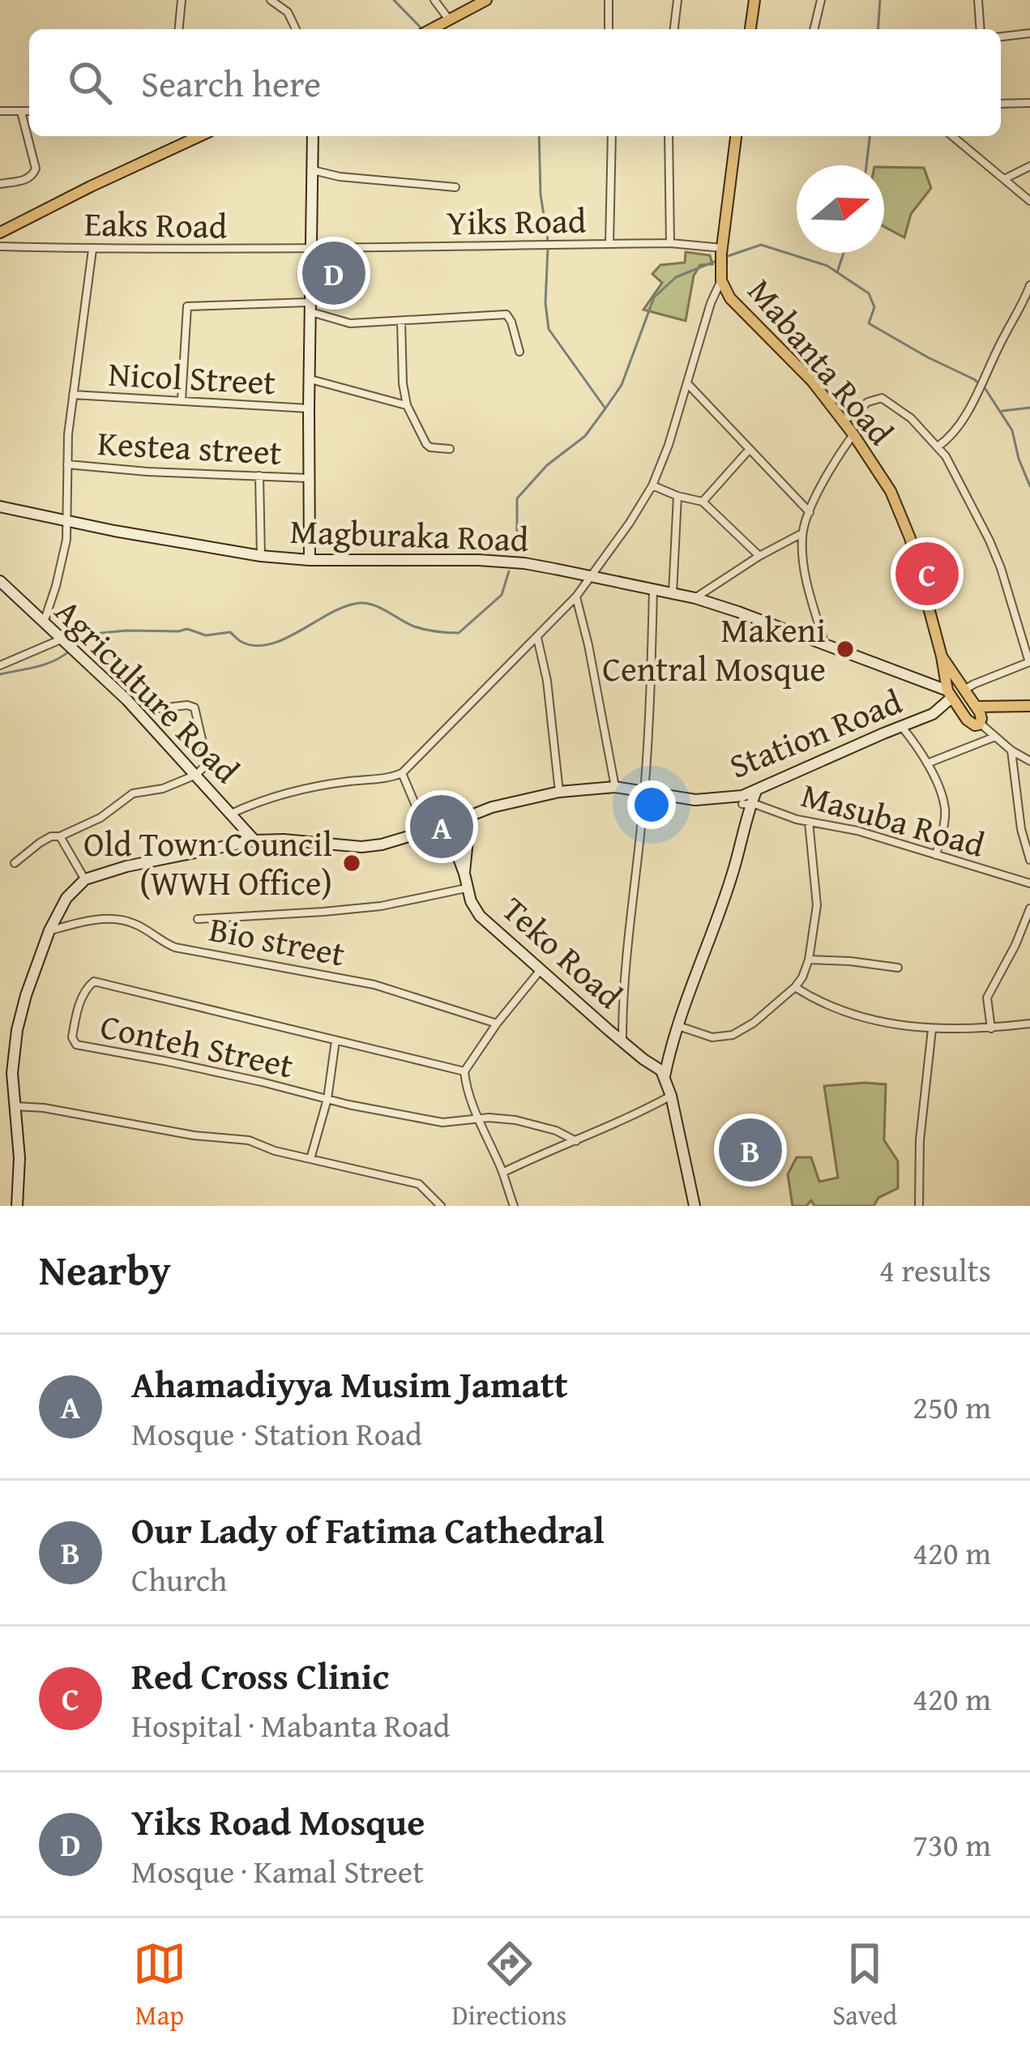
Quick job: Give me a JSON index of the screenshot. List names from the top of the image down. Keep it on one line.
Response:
{"streets":{"main road":["Mabanta Road"],"street":["Yiks Road","Eaks Road","Nicol Street","Kestea street","Magburaka Road","Agriculture Road","Station Road","Masuba Road","Bio street","Teko Road","Conteh Street"]},"crossings":[["Yiks Road","Eaks Road"],["Yiks Road","Mabanta Road"],["Mabanta Road","Magburaka Road"],["Mabanta Road","Station Road"],["Magburaka Road","Station Road"],["Agriculture Road","Station Road"],["Station Road","Masuba Road"],["Station Road","Teko Road"]],"places":["Makeni Central Mosque","Old Town Council (WWH Office)"],"north":"right","page":{"search":"Search here","pins":["D","C","A","B"],"heading":["Nearby","4 results"],"list":[{"mark":"A","name":"Ahamadiyya Musim Jamatt","note":"Mosque · Station Road","value":"250 m"},{"mark":"B","name":"Our Lady of Fatima Cathedral","note":"Church","value":"420 m"},{"mark":"C","name":"Red Cross Clinic","note":"Hospital · Mabanta Road","value":"420 m"},{"mark":"D","name":"Yiks Road Mosque","note":"Mosque · Kamal Street","value":"730 m"}],"nav":["Map","Directions","Saved"]}}
